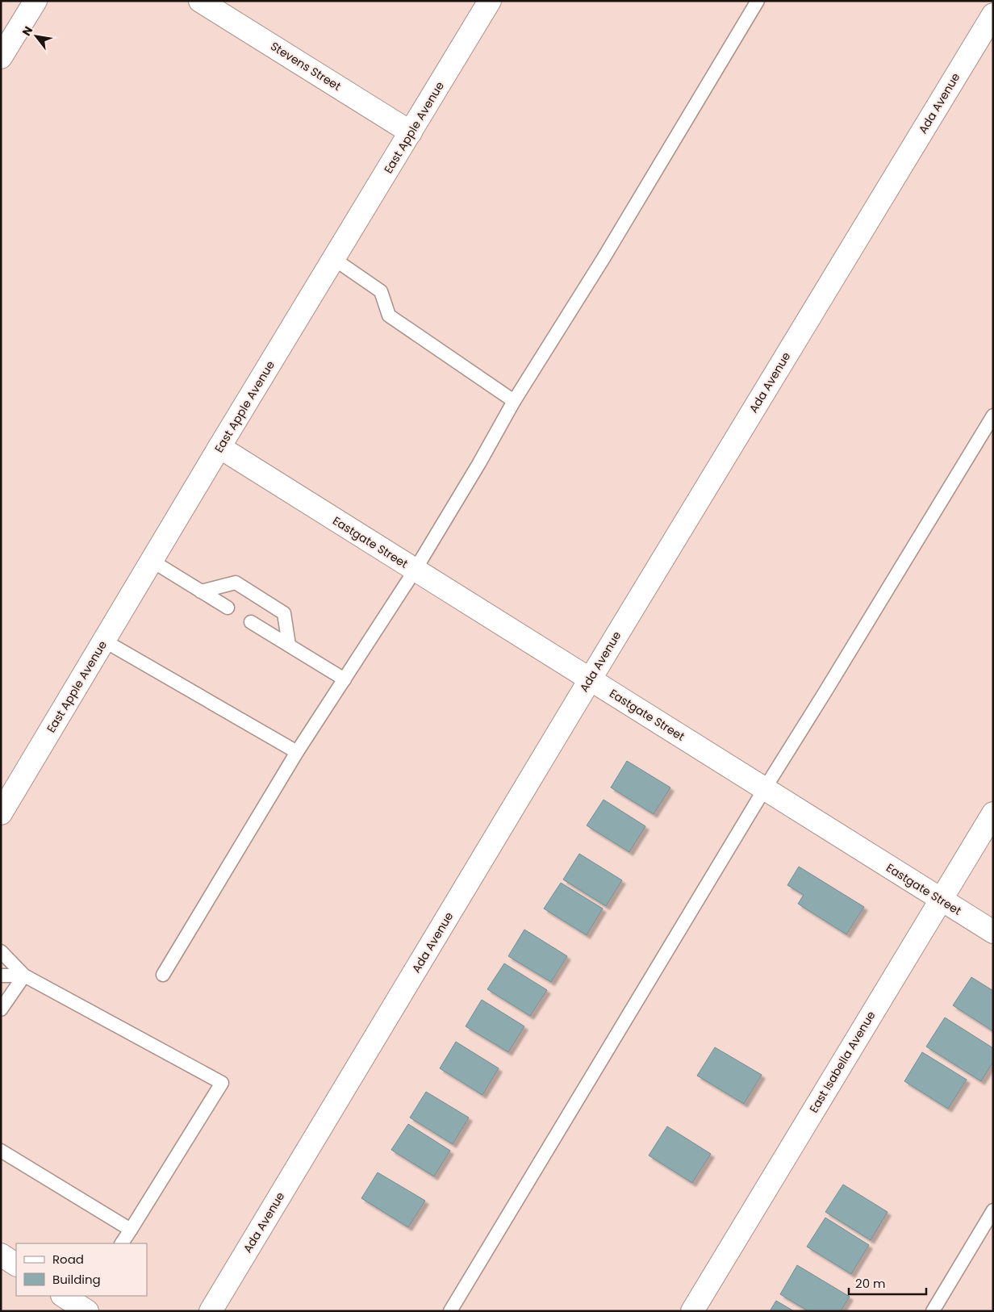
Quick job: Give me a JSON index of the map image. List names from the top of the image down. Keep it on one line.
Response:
{"streets":{"street":["Stevens Street","Ada Avenue","East Apple Avenue","Eastgate Street","East Isabella Avenue"]},"crossings":[["Stevens Street","East Apple Avenue"],["Ada Avenue","Eastgate Street"],["East Apple Avenue","Eastgate Street"],["Eastgate Street","East Isabella Avenue"]],"legend":["Road","Building"],"scale_bar":"20 m","north":"top left"}
